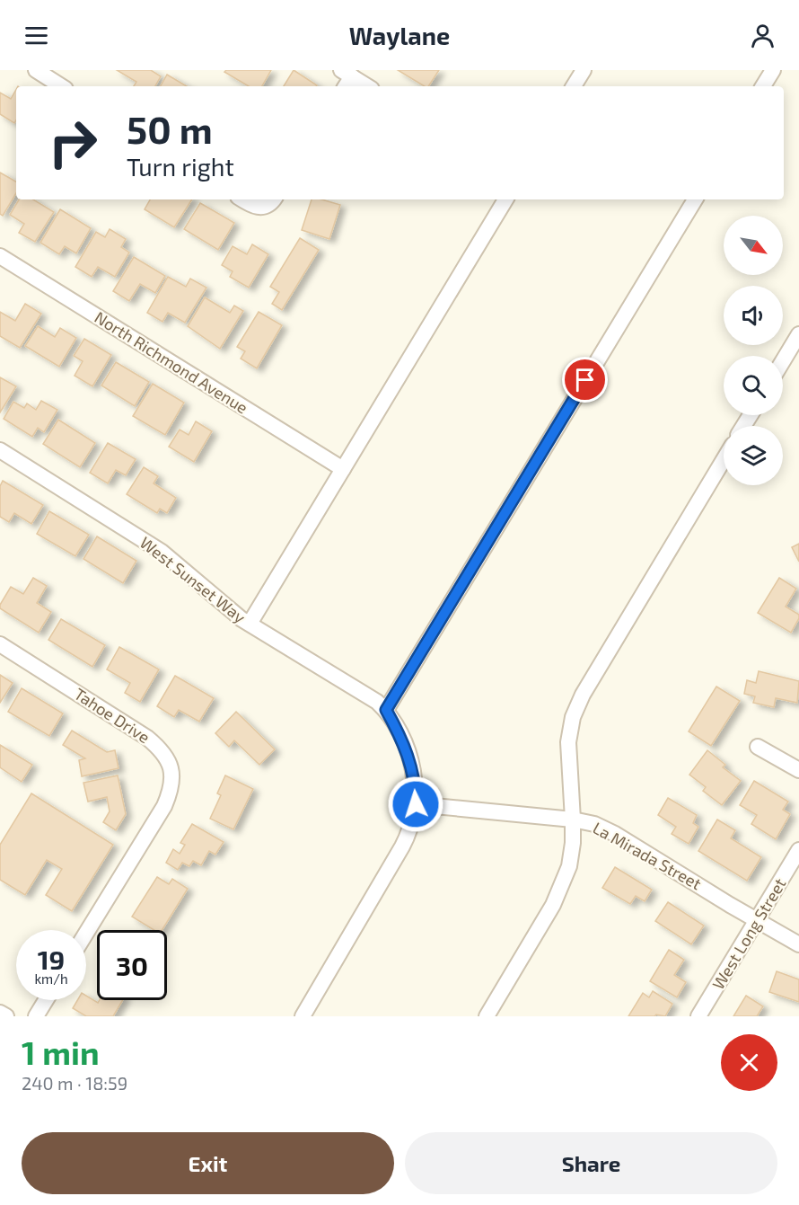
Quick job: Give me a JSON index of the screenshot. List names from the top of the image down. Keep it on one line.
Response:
{"streets":{"street":["North Richmond Avenue","West Sunset Way","Tahoe Drive","La Mirada Street","West Long Street"]},"crossings":[["La Mirada Street","West Long Street"]],"north":"bottom right","page":{"header":"Waylane","turn":["50 m","Turn right"],"speed":"19 km/h","limit":"30","heading":["1 min","240 m · 18:59"],"buttons":["Exit","Share"]}}
